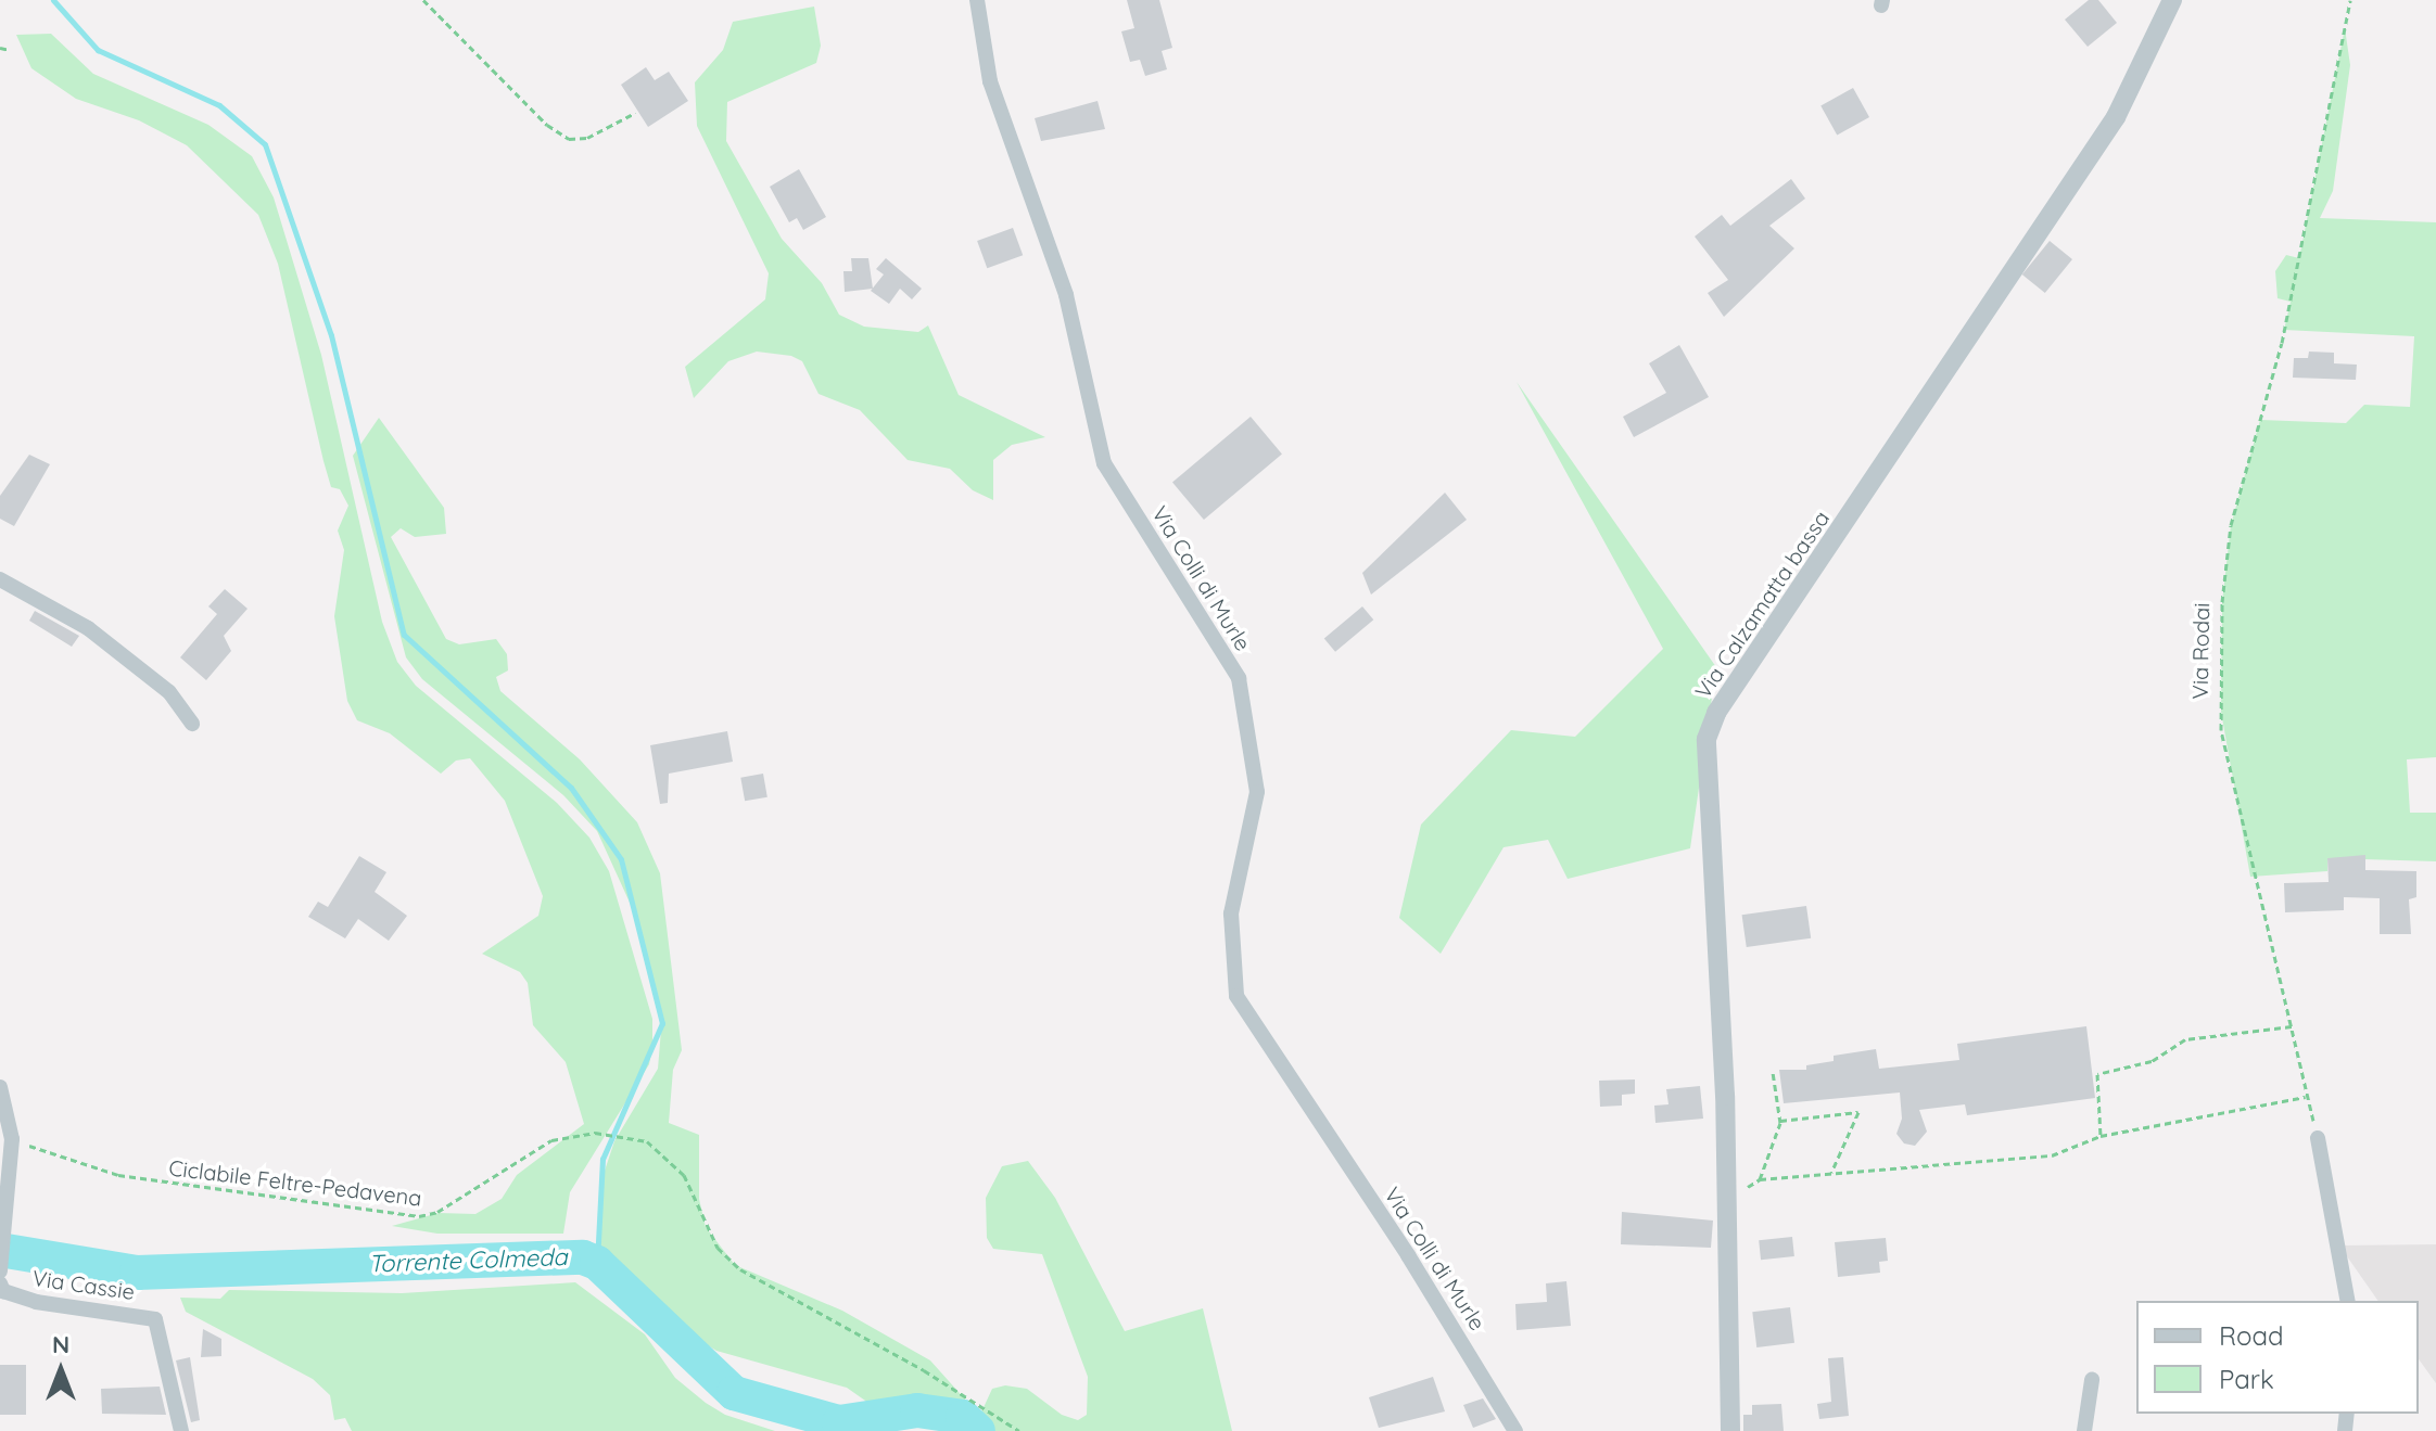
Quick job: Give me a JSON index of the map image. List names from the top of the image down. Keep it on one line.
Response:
{"streets":{"street":["Via Colli di Murle","Via Calzamatta bassa","Via Cassie"],"path":["Via Rodai","Ciclabile Feltre-Pedavena"]},"water":["Torrente Colmeda"],"legend":["Road","Park"],"north":"top"}
